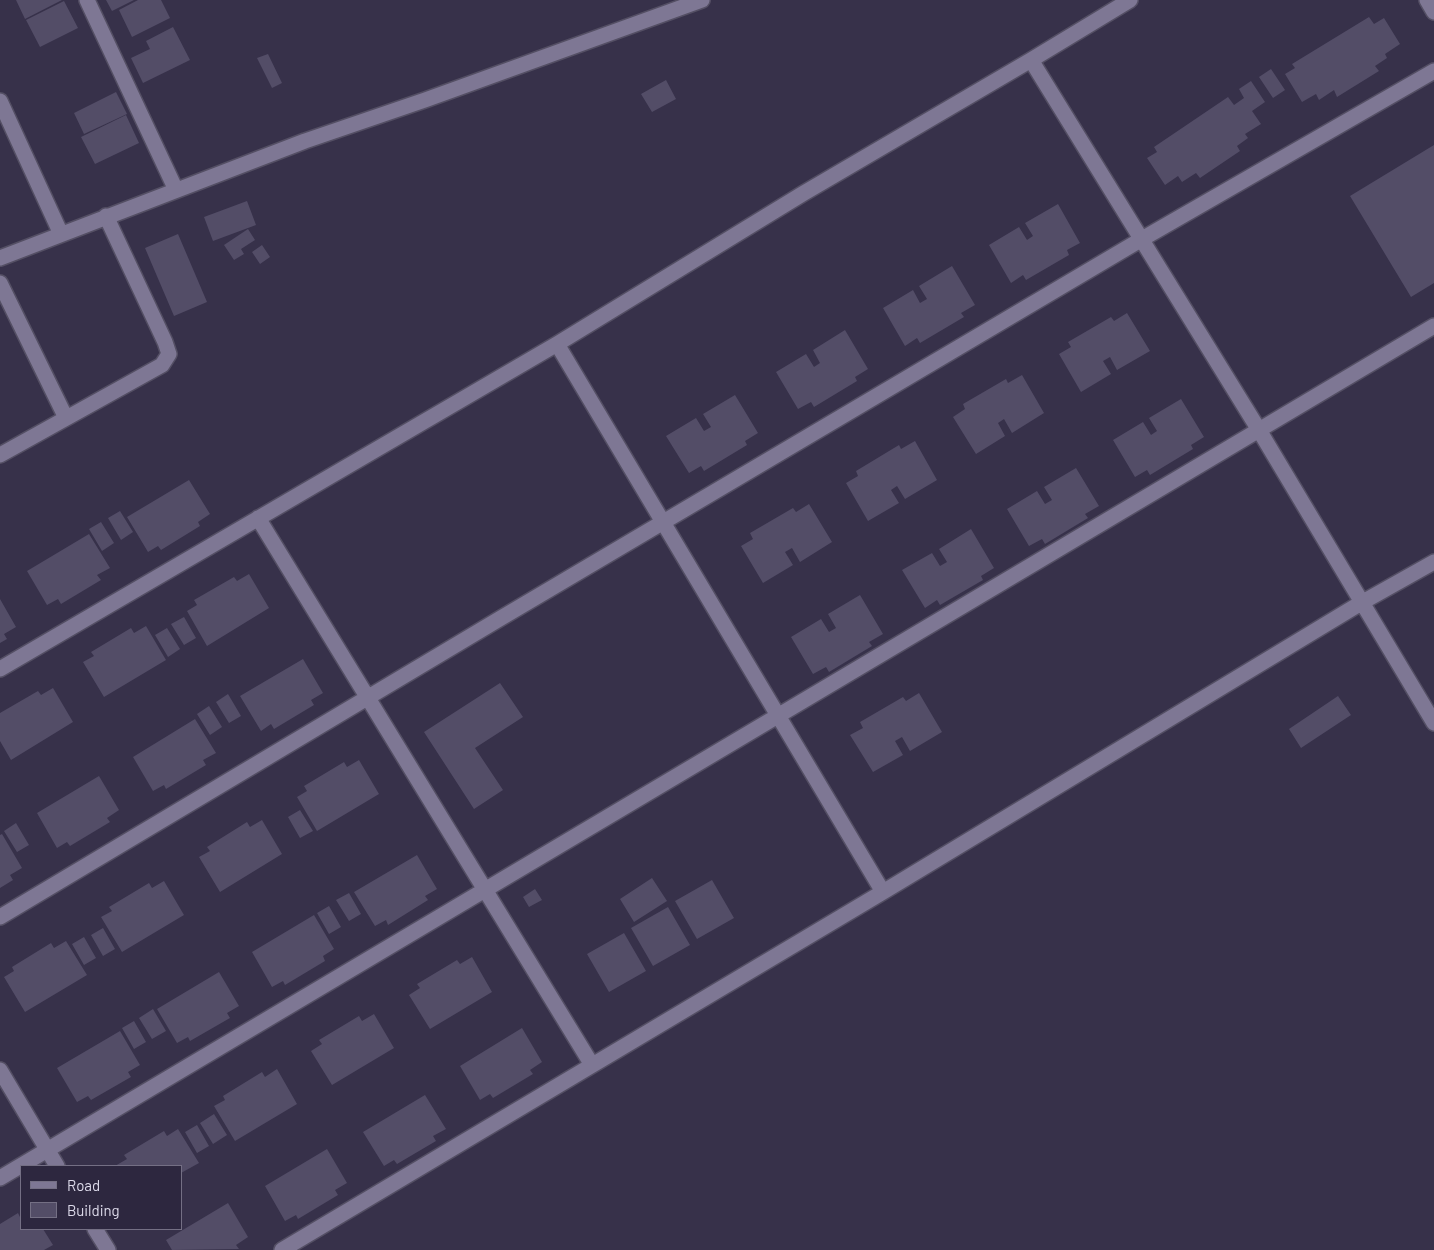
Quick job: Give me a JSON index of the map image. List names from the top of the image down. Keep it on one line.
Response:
{"legend":["Road","Building"]}
